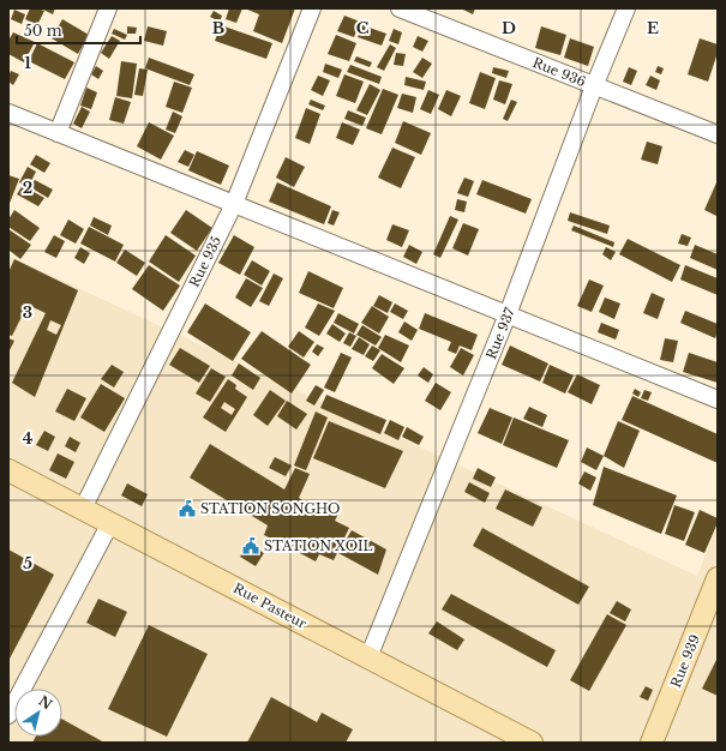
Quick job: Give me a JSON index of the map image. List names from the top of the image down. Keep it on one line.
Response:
{"streets":{"main road":["Rue Pasteur","Rue 939"],"street":["Rue 936","Rue 935","Rue 937"]},"crossings":[["Rue 936","Rue 937"],["Rue 935","Rue Pasteur"],["Rue 937","Rue Pasteur"]],"places":{"public building":["STATION SONGHO","STATION XOIL"]},"scale_bar":"50 m","north":"top right","grid":{"columns":["B","C","D","E"],"rows":["1","2","3","4","5"]}}
